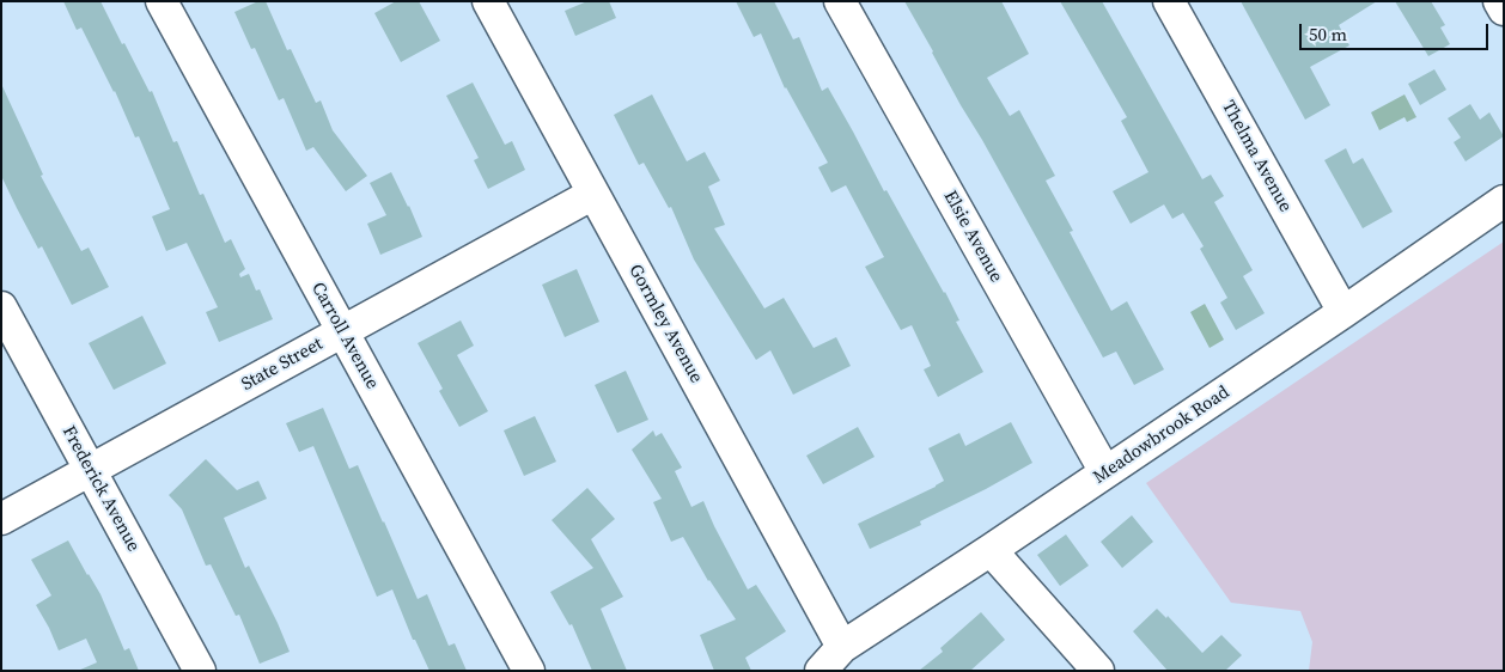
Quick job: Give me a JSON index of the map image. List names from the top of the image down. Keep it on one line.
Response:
{"streets":{"street":["Thelma Avenue","Elsie Avenue","Gormley Avenue","Carroll Avenue","State Street","Meadowbrook Road","Frederick Avenue"]},"crossings":[["Thelma Avenue","Meadowbrook Road"],["Elsie Avenue","Meadowbrook Road"],["Gormley Avenue","State Street"],["Gormley Avenue","Meadowbrook Road"],["Carroll Avenue","State Street"],["State Street","Frederick Avenue"]],"scale_bar":"50 m"}
